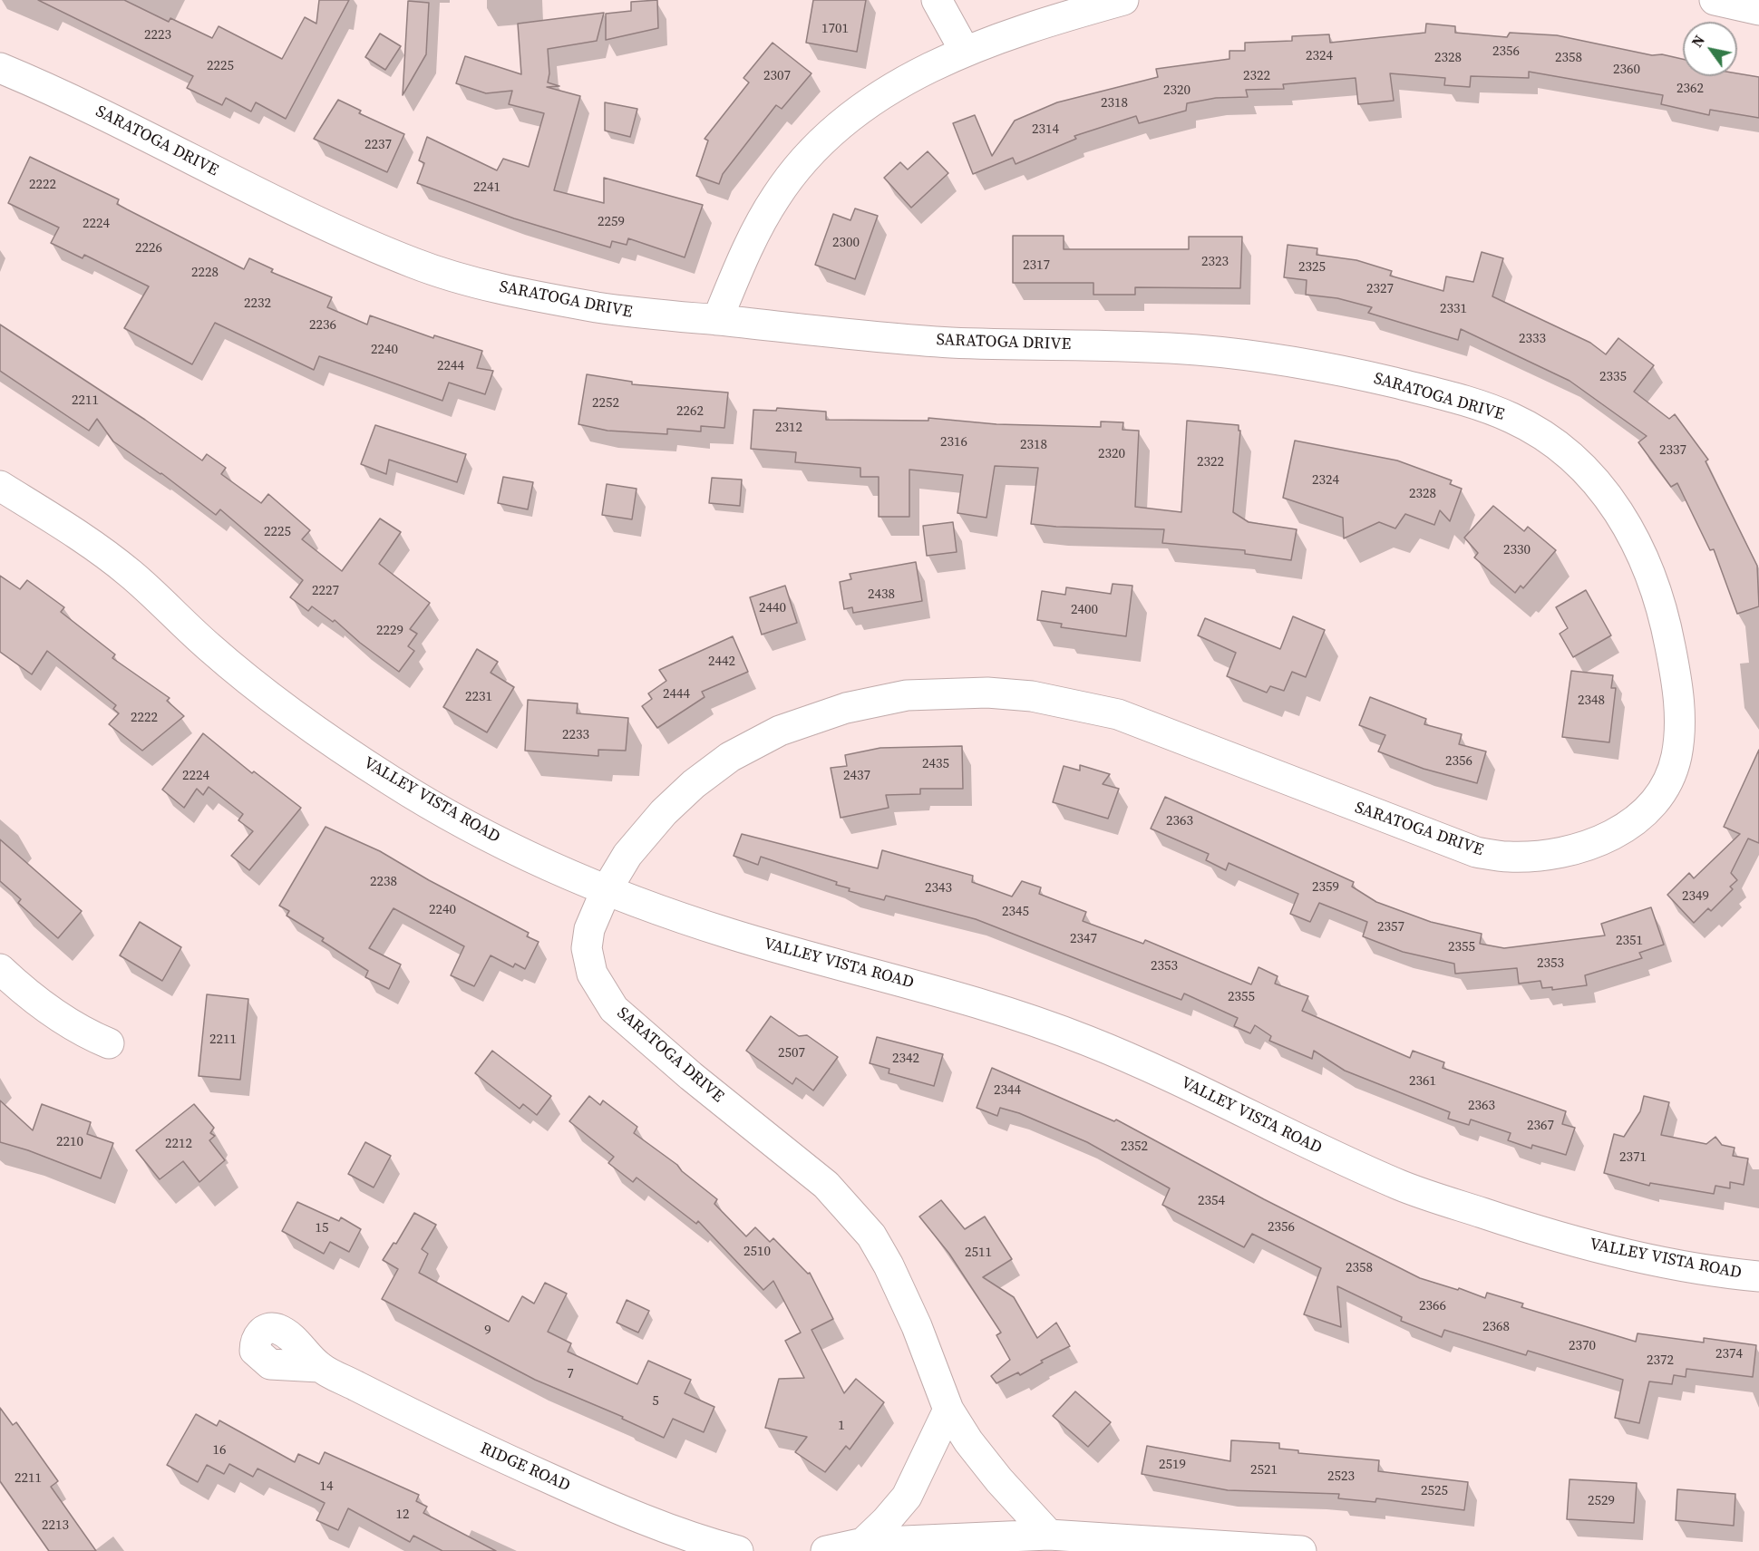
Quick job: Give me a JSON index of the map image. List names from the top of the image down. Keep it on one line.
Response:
{"streets":{"street":["SARATOGA DRIVE","VALLEY VISTA ROAD","RIDGE ROAD"]},"crossings":[["SARATOGA DRIVE","VALLEY VISTA ROAD"]],"house_numbers":["1701","2223","2356","2324","2328","2358","2225","2360","2307","2322","2362","2320","2318","2314","2237","2222","2241","2259","2224","2300","2226","2323","2317","2325","2228","2327","2232","2331","2236","2333","2240","2244","2335","2211","2252","2262","2312","2316","2318","2337","2320","2322","2324","2328","2225","2330","2227","2438","2440","2400","2229","2442","2444","2231","2348","2222","2233","2356","2435","2224","2437","2363","2238","2359","2343","2349","2240","2345","2357","2347","2351","2355","2353","2353","2355","2211","2507","2342","2361","2344","2363","2367","2210","2212","2352","2371","2354","2356","15","2510","2511","2358","2366","2368","9","2370","2374","2372","7","5","1","16","2519","2521","2523","2211","14","2525","2529","12","2213"],"north":"top left"}
